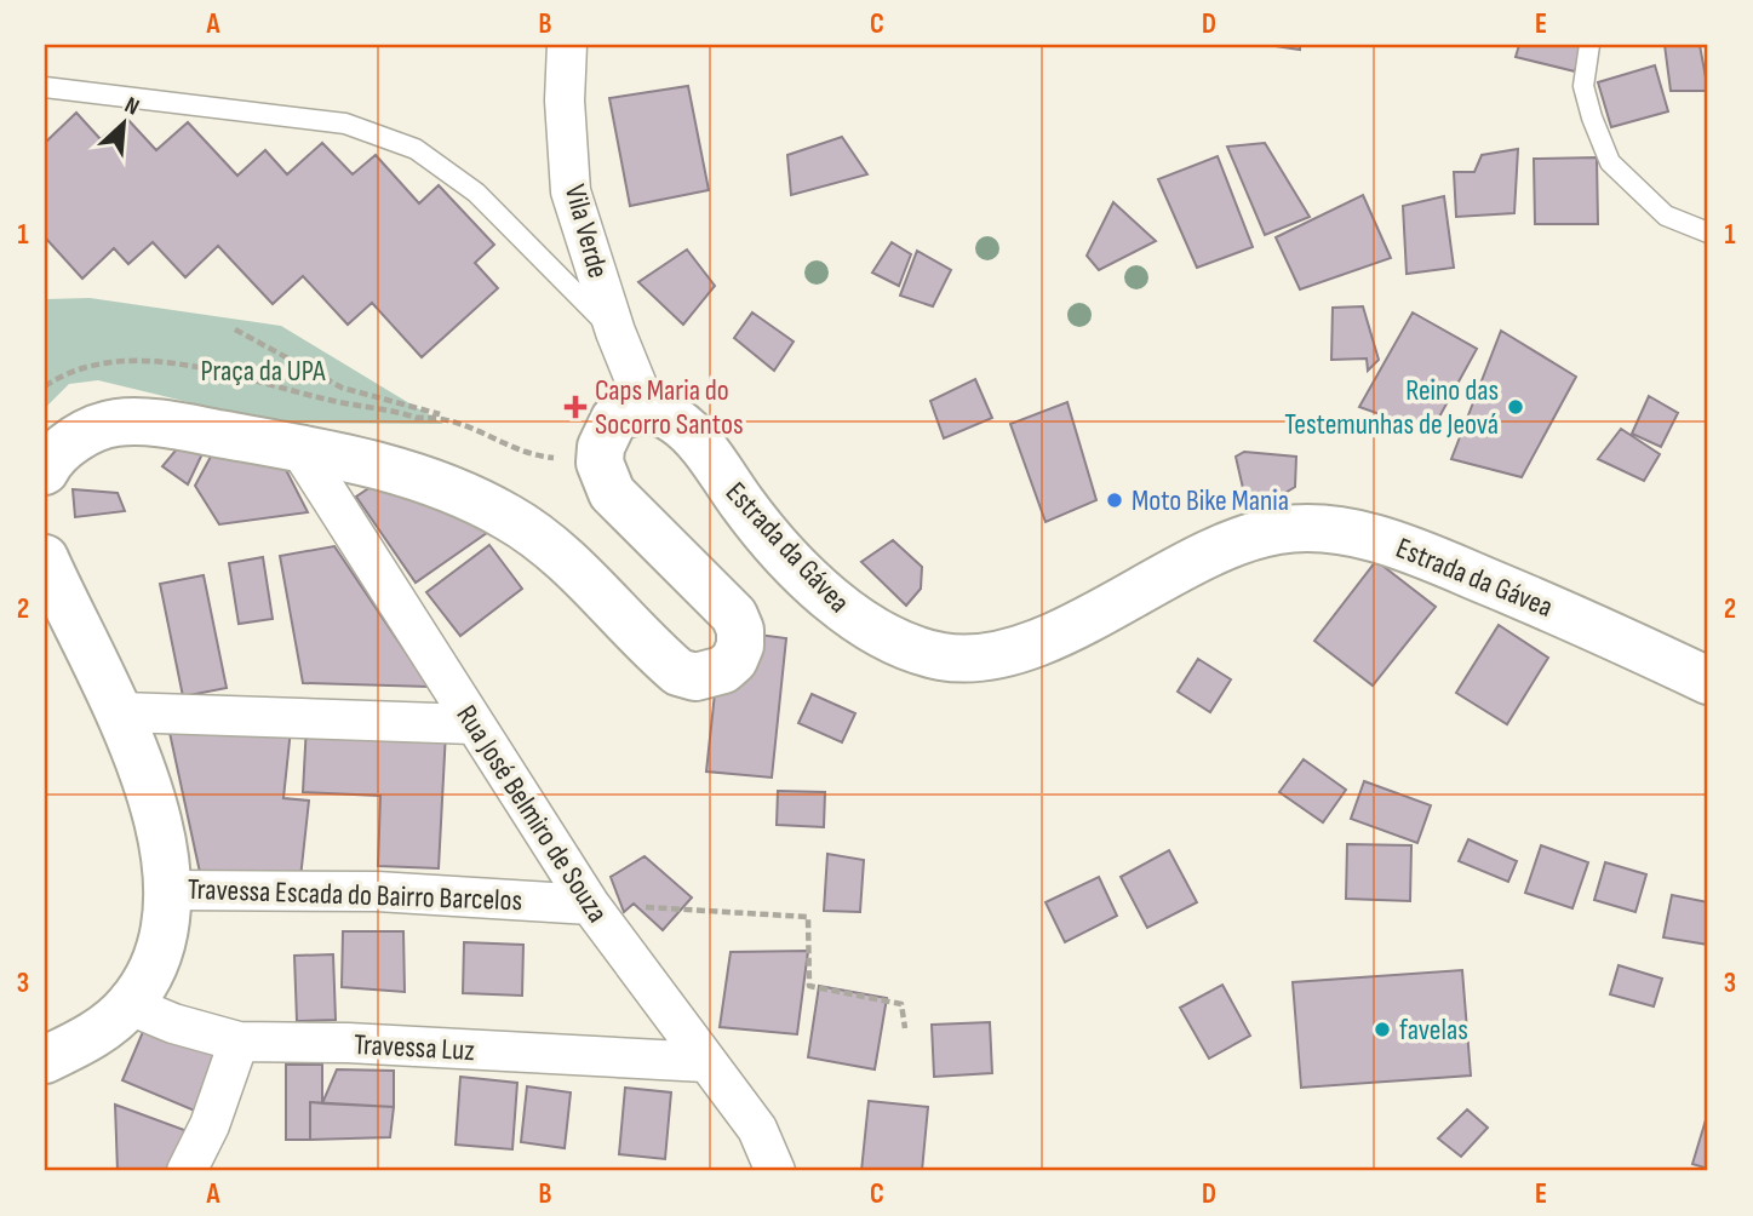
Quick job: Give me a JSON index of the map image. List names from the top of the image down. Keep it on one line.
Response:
{"streets":{"street":["Vila Verde","Estrada da Gávea","Rua José Belmiro de Souza","Travessa Escada do Bairro Barcelos","Travessa Luz"]},"crossings":[["Vila Verde","Estrada da Gávea"],["Rua José Belmiro de Souza","Travessa Escada do Bairro Barcelos"],["Rua José Belmiro de Souza","Travessa Luz"]],"parks":["Praça da UPA"],"places":{"health":["Caps Maria do Socorro Santos"],"other":["Reino das Testemunhas de Jeová","Moto Bike Mania","favelas"]},"north":"top right","grid":{"columns":["A","B","C","D","E"],"rows":["1","2","3"]}}
